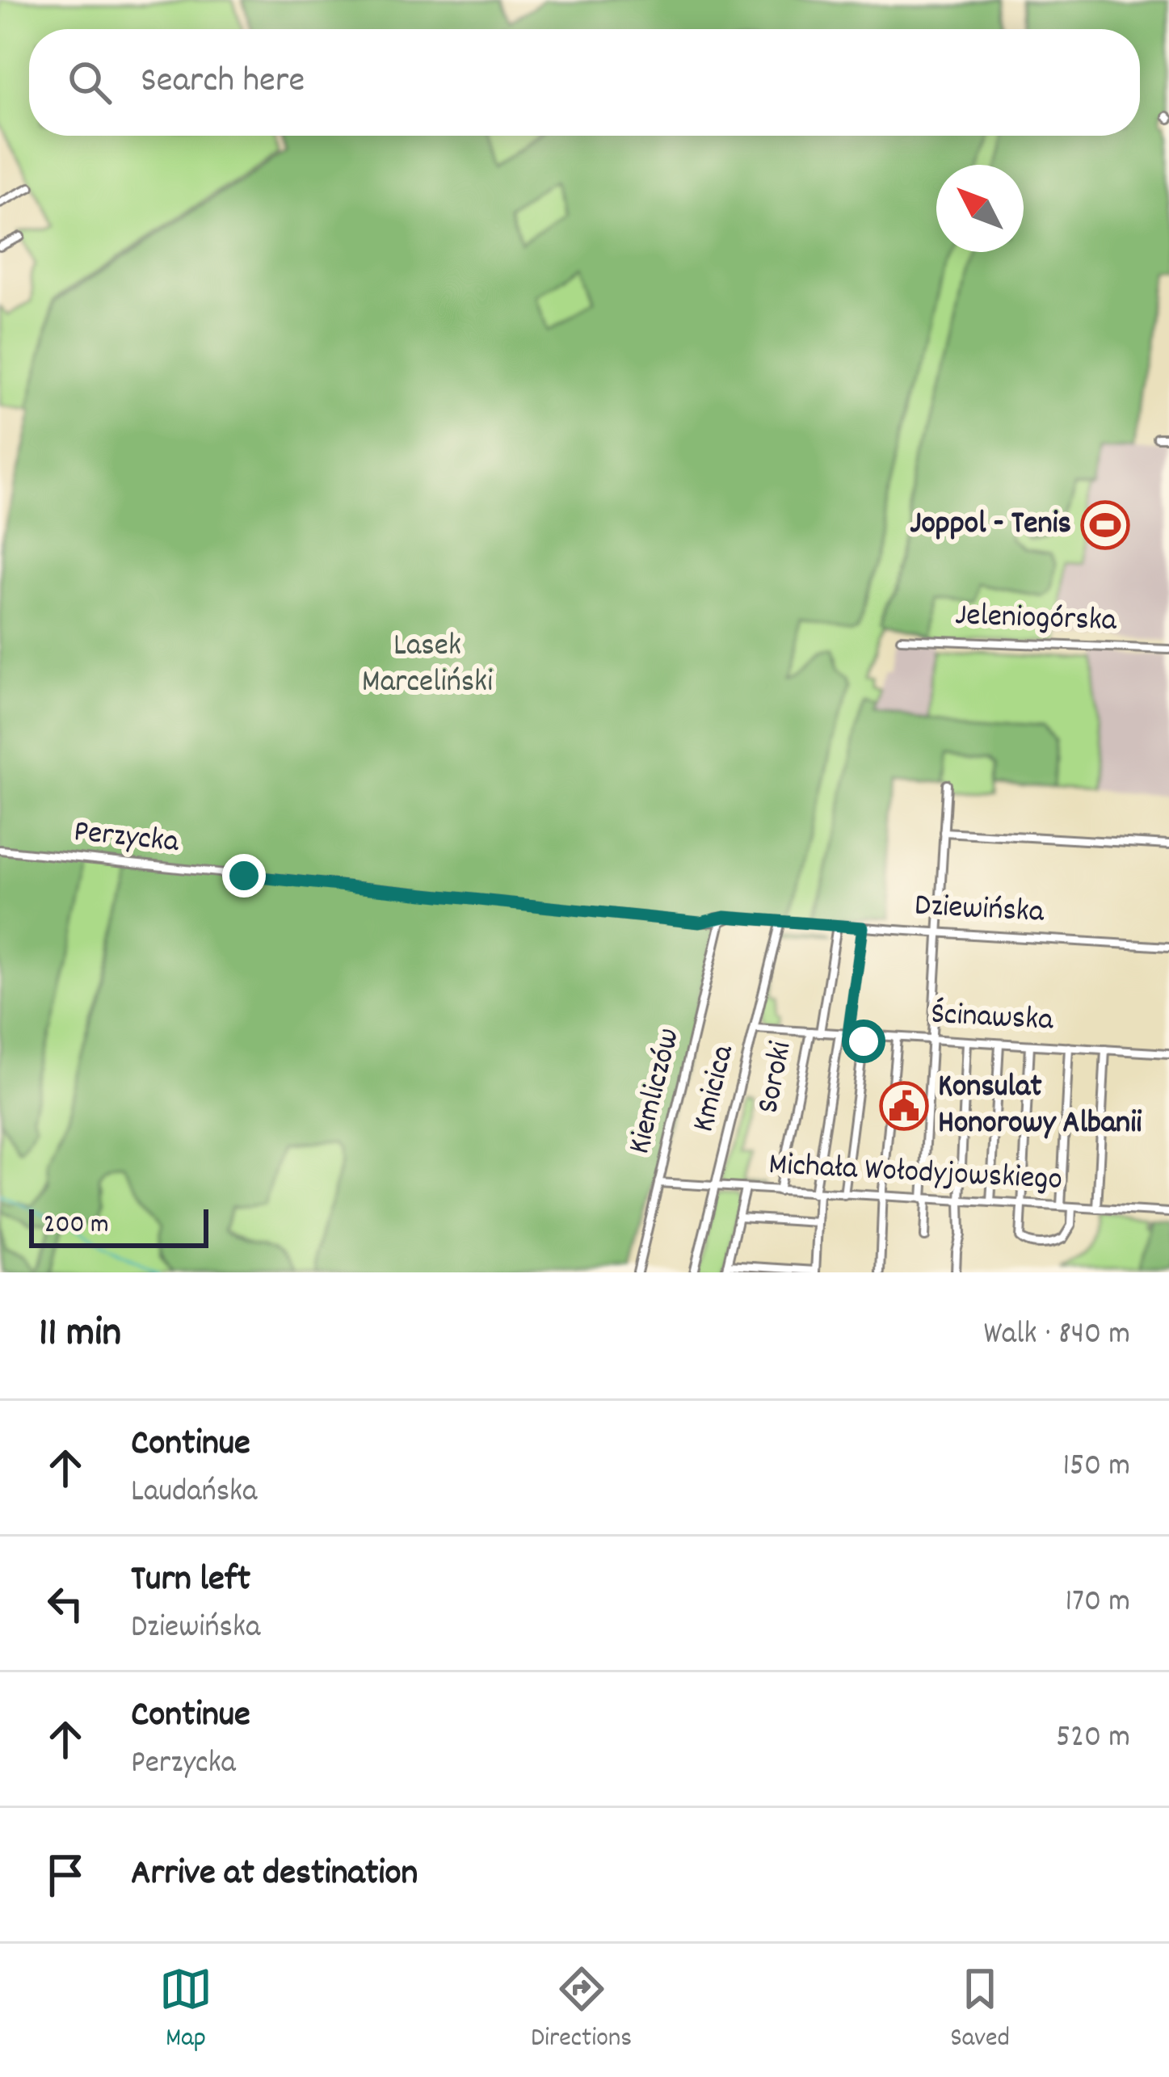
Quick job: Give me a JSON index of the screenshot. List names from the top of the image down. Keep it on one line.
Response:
{"streets":{"street":["Jeleniogórska","Perzycka","Dziewińska","Ścinawska","Soroki","Kmicica","Kiemliczów","Michała Wołodyjowskiego"]},"crossings":[["Perzycka","Dziewińska"],["Dziewińska","Kmicica"],["Dziewińska","Kiemliczów"],["Ścinawska","Soroki"],["Ścinawska","Kmicica"],["Soroki","Michała Wołodyjowskiego"],["Kmicica","Michała Wołodyjowskiego"],["Kiemliczów","Michała Wołodyjowskiego"]],"parks":["Lasek Marceliński"],"places":{"sports":["Joppol - Tenis"],"public building":["Konsulat Honorowy Albanii"]},"scale_bar":"200 m","north":"top left","page":{"search":"Search here","scale":"200 m","heading":["11 min","Walk · 840 m"],"list":[["Continue","Laudańska","150 m"],["Turn left","Dziewińska","170 m"],["Continue","Perzycka","520 m"],"Arrive at destination"],"nav":["Map","Directions","Saved"]}}
